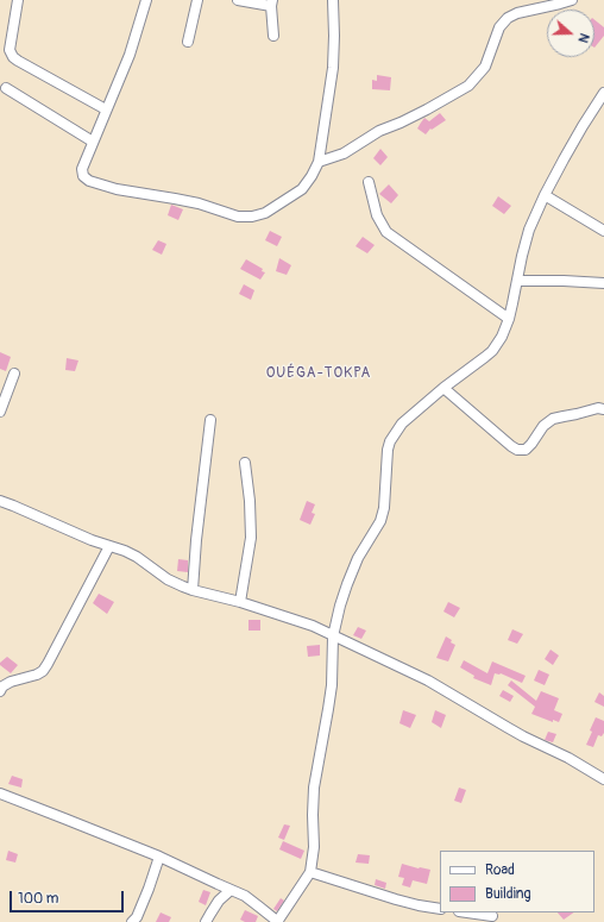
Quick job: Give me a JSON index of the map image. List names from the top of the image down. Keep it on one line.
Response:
{"districts":["OUÉGA-TOKPA"],"legend":["Road","Building"],"scale_bar":"100 m","north":"right"}
